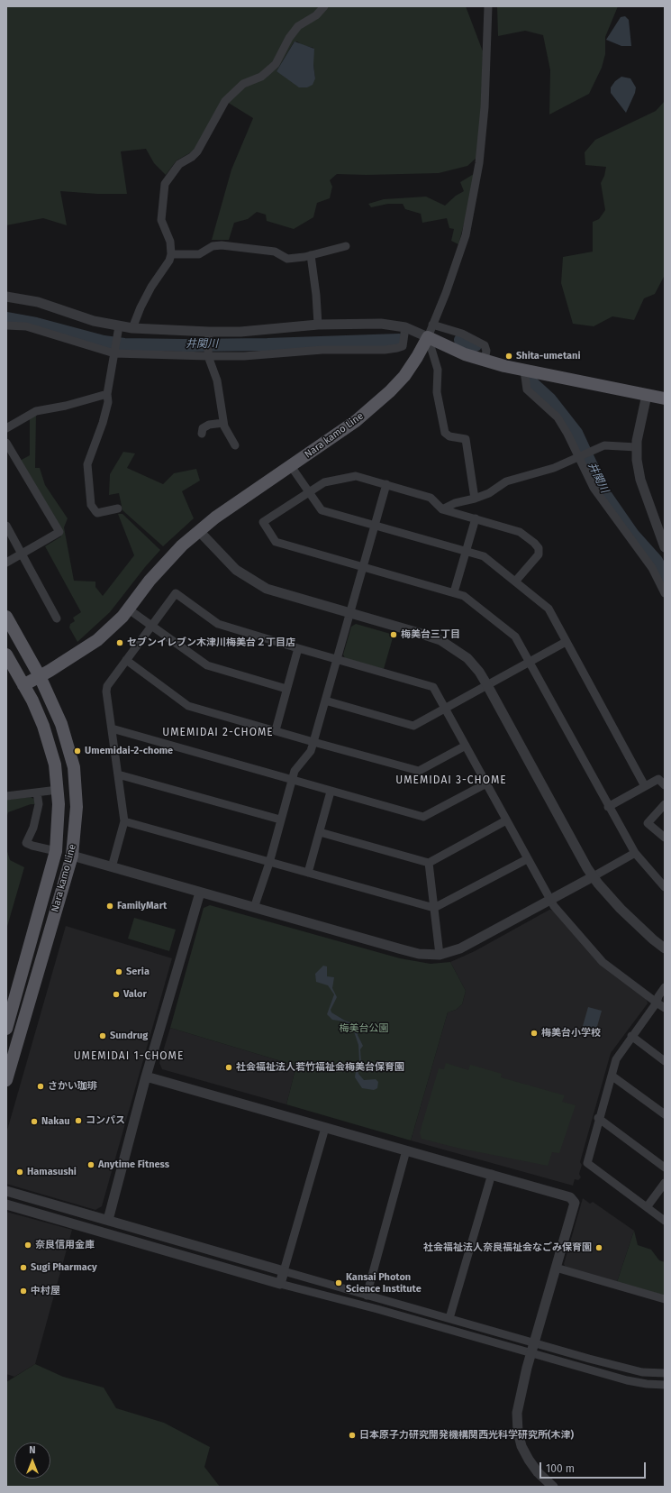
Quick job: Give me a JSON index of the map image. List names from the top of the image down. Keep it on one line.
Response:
{"streets":{"main road":["Nara kamo Line"]},"districts":["UMEMIDAI 2-CHOME","UMEMIDAI 3-CHOME","UMEMIDAI 1-CHOME"],"water":["井関川"],"parks":["梅美台公園"],"places":["Shita-umetani","梅美台三丁目","セブンイレブン木津川梅美台２丁目店","Umemidai-2-chome","FamilyMart","Seria","Valor","梅美台小学校","Sundrug","社会福祉法人若竹福祉会梅美台保育園","さかい珈琲","コンパス","Nakau","Anytime Fitness","Hamasushi","奈良信用金庫","社会福祉法人奈良福祉会なごみ保育園","Sugi Pharmacy","Kansai Photon Science Institute","中村屋","日本原子力研究開発機構関西光科学研究所(木津)"],"scale_bar":"100 m","north":"top"}
